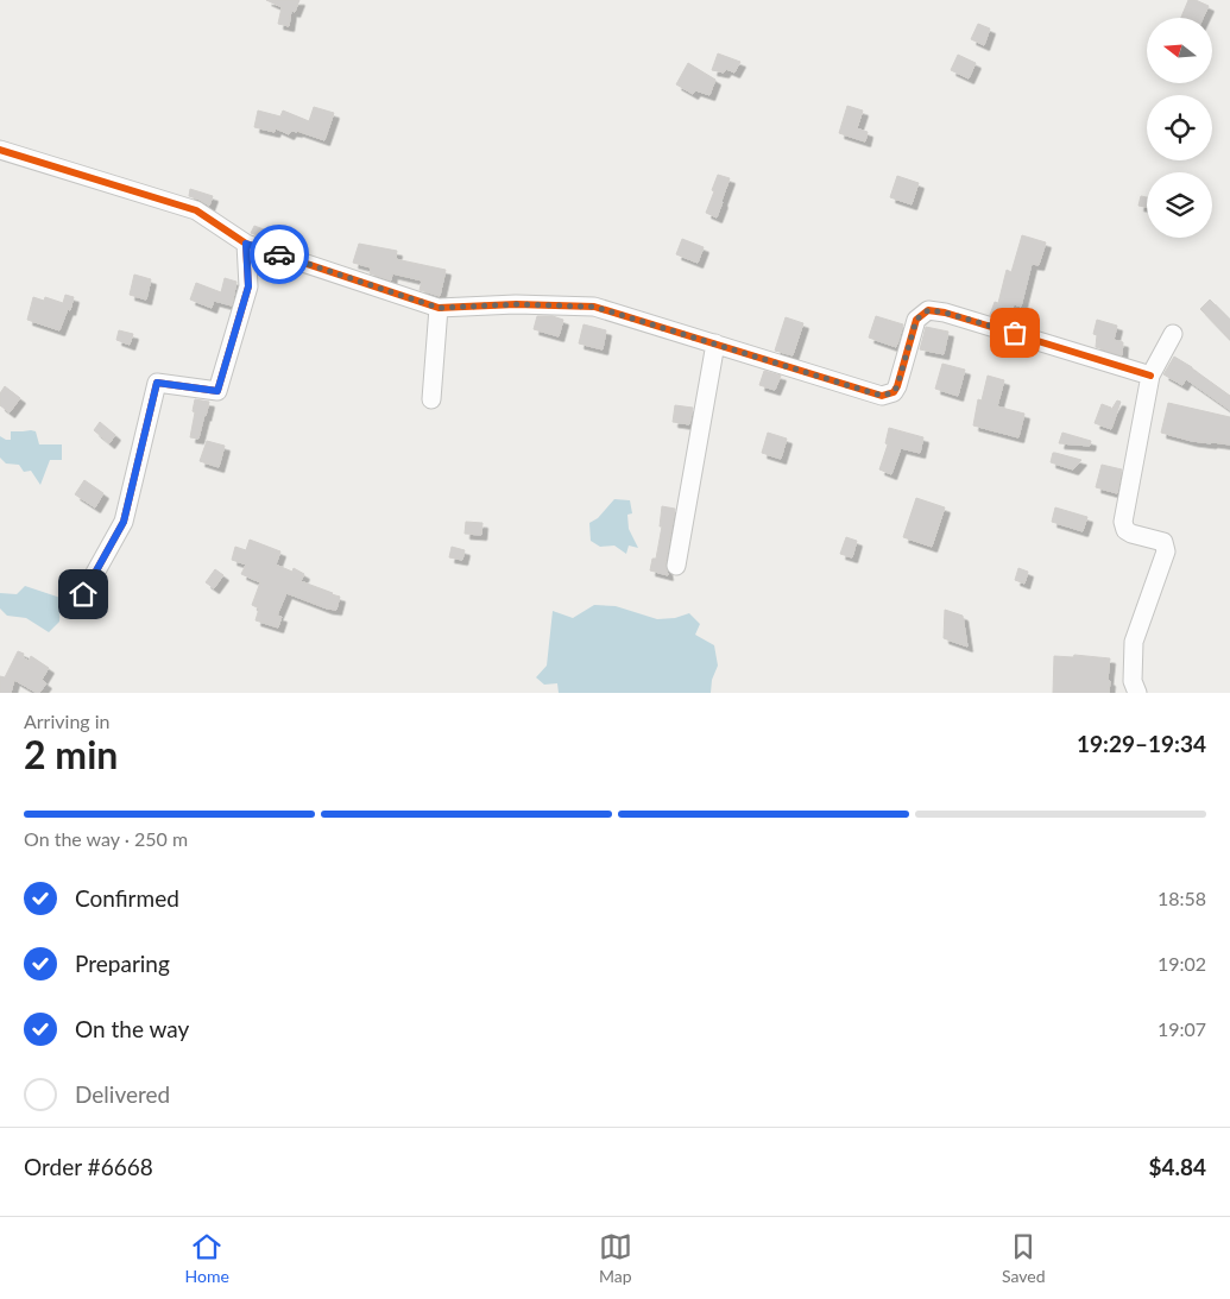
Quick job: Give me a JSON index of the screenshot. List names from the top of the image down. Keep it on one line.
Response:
{"north":"left","page":{"heading":["2 min","Arriving in","19:29–19:34"],"panel":["Order #6668","$4.84"],"bar":"On the way · 250 m","list":[["Confirmed","18:58"],["Preparing","19:02"],["On the way","19:07"],"Delivered"],"tabs":["Home","Map","Saved"]}}
